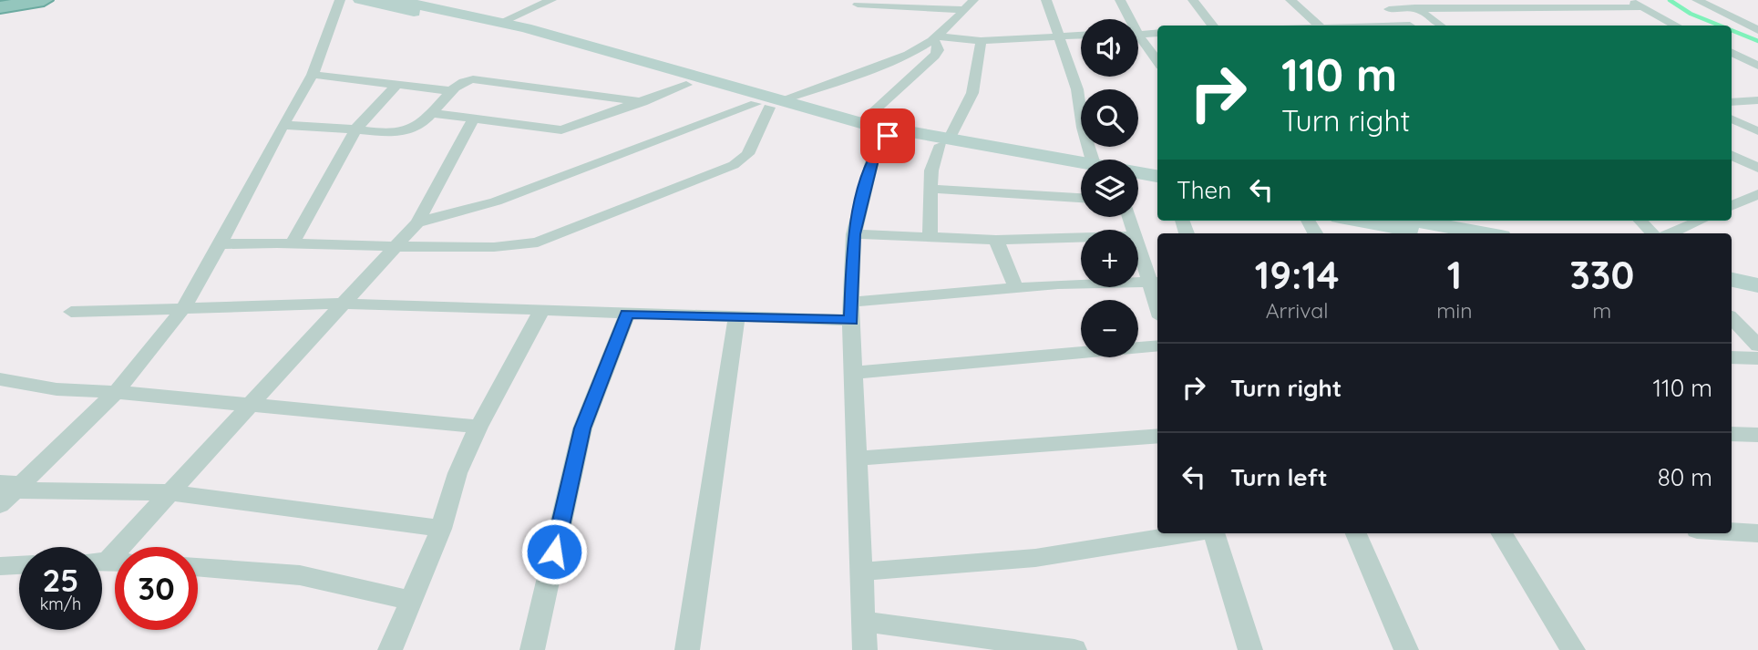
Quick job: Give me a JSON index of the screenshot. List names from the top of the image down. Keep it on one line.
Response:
{"page":{"map_buttons":["+","−"],"turn":["110 m","Turn right"],"then":"Then","eta":["19:14","Arrival","1","min","330","m"],"list":[{"name":"Turn right","value":"110 m"},{"name":"Turn left","value":"80 m"}],"speed":"25 km/h","limit":"30"}}
